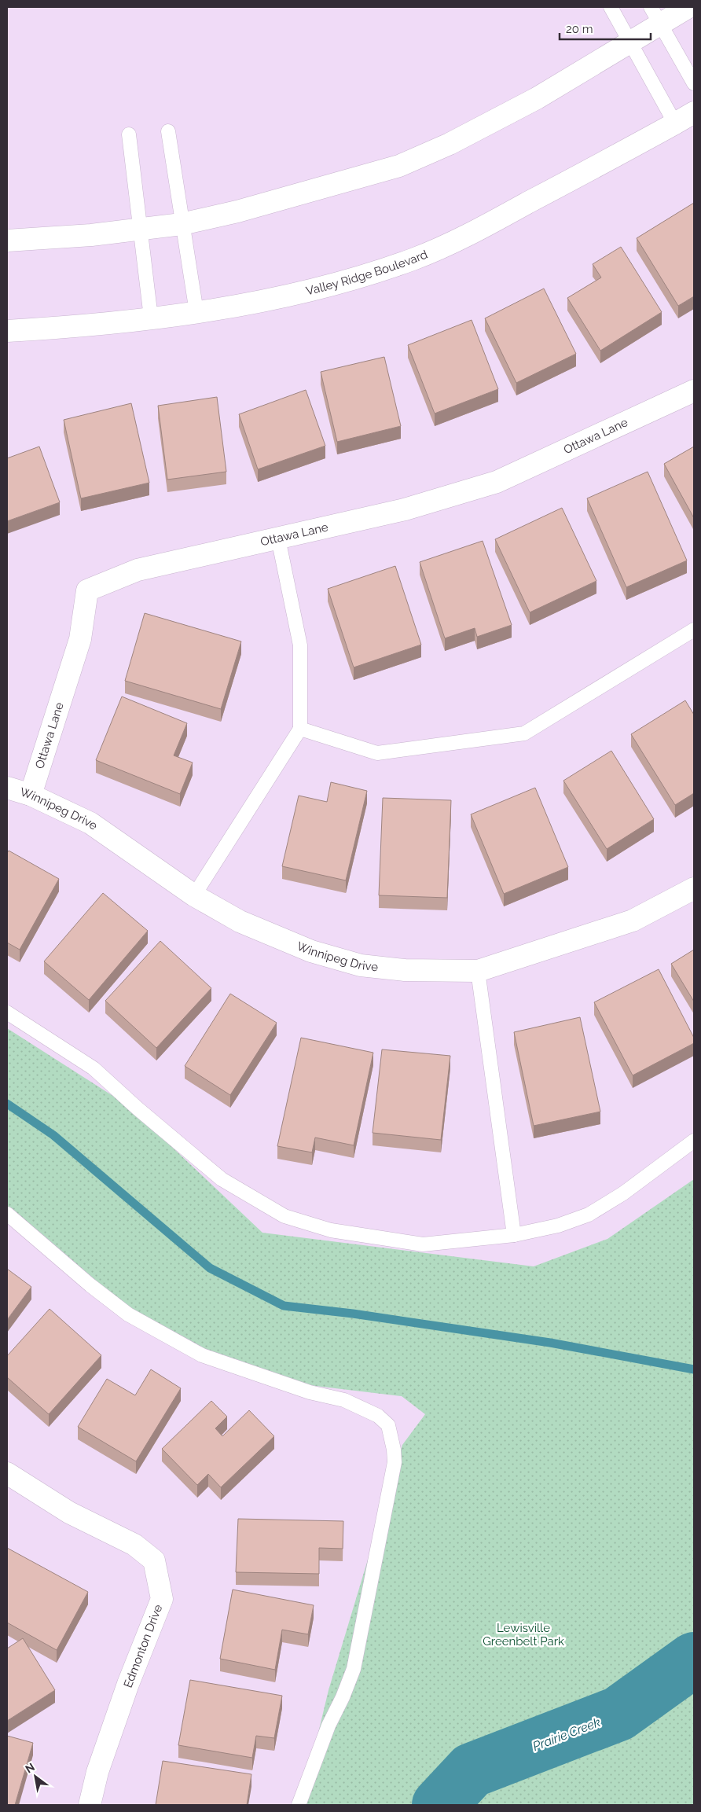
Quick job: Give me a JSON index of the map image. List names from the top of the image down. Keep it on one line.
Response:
{"streets":{"street":["Valley Ridge Boulevard","Ottawa Lane","Winnipeg Drive","Edmonton Drive"]},"crossings":[["Ottawa Lane","Winnipeg Drive"]],"water":["Prairie Creek"],"parks":["Lewisville Greenbelt Park"],"scale_bar":"20 m","north":"top left"}
